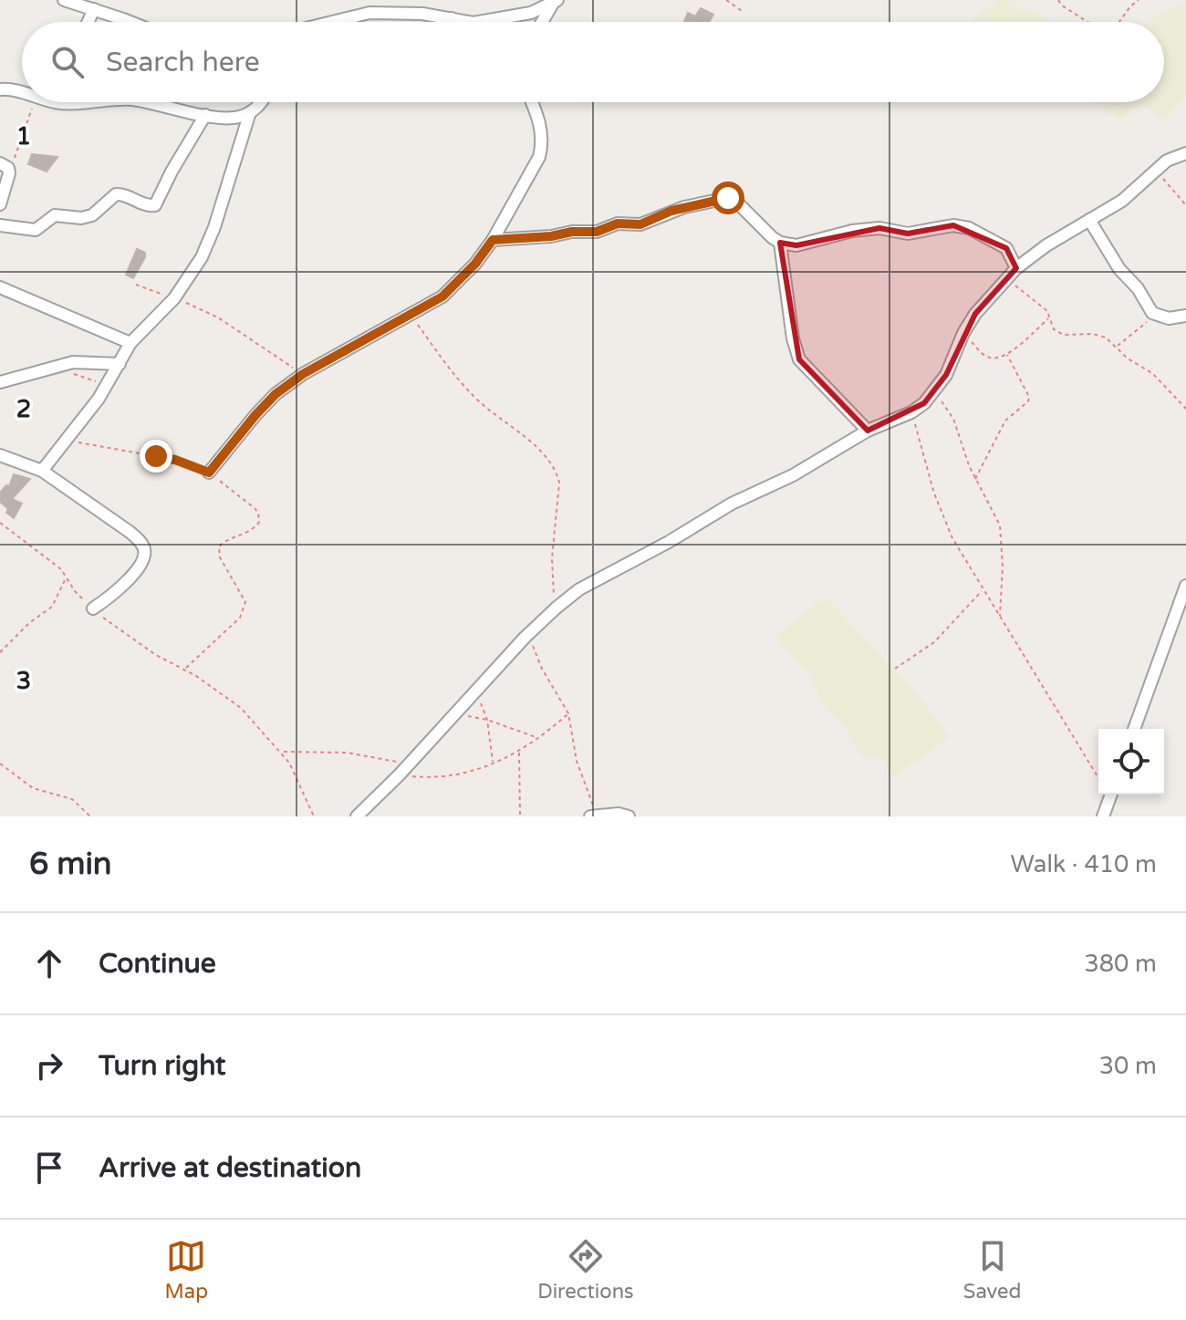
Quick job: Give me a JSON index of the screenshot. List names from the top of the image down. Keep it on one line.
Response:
{"page":{"search":"Search here","heading":["6 min","Walk · 410 m"],"list":[["Continue","380 m"],["Turn right","30 m"],"Arrive at destination"],"nav":["Map","Directions","Saved"]},"grid":{"rows":["1","2","3"]}}
